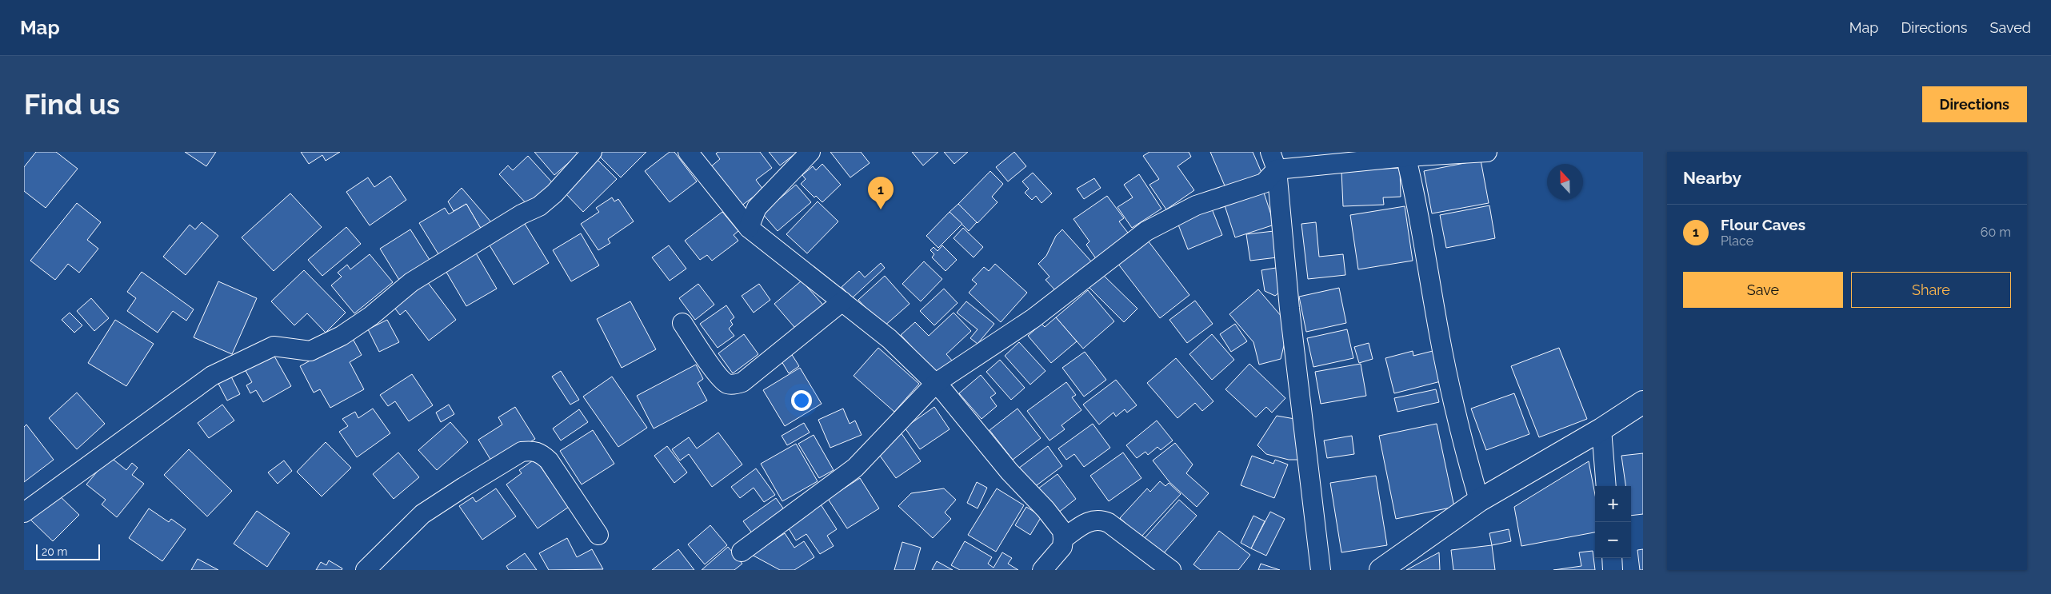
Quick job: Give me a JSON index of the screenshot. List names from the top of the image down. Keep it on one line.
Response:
{"scale_bar":"20 m","north":"top","page":{"header":"Map","nav":["Map","Directions","Saved"],"buttons":["Directions",["Save","Share"]],"title":"Find us","heading":"Nearby","pins":"1","list":[{"mark":"1","name":"Flour Caves","note":"Place","value":"60 m"}],"map_buttons":["+","−"],"scale":"20 m"}}
